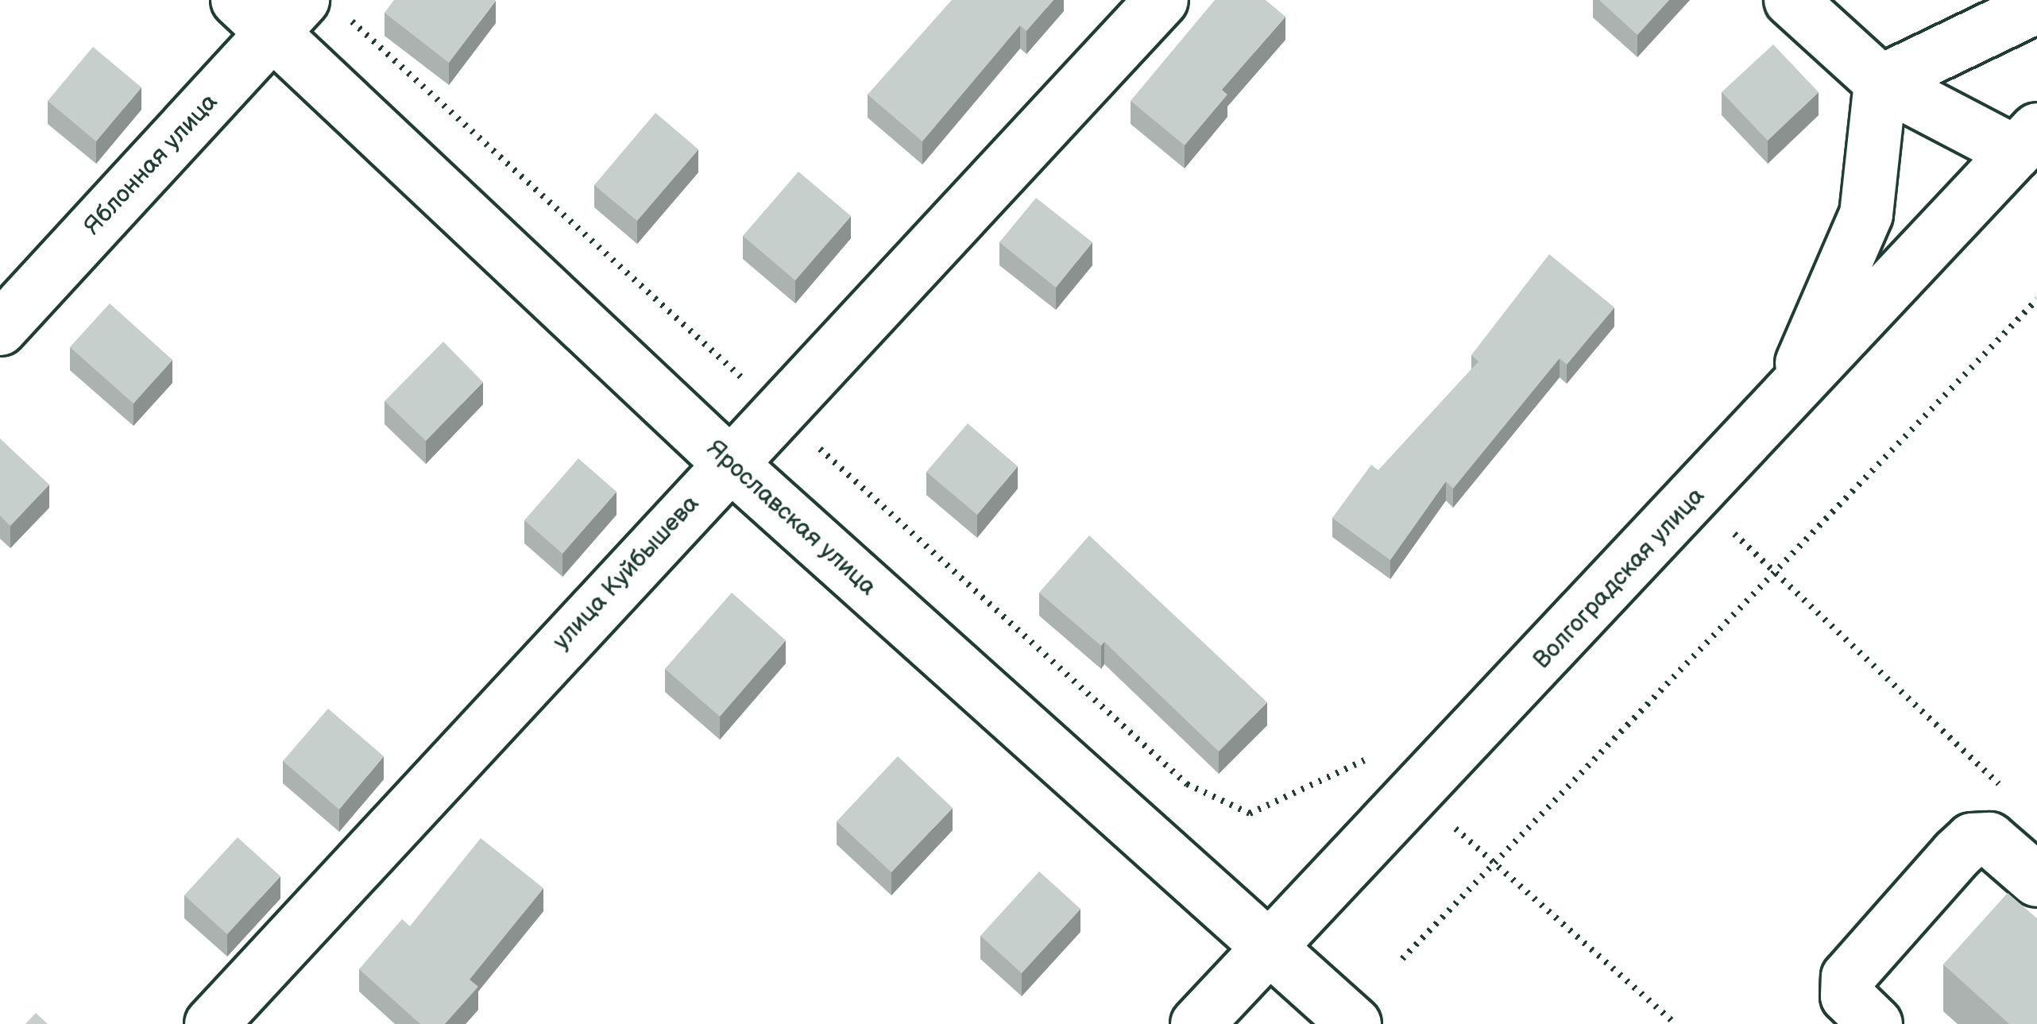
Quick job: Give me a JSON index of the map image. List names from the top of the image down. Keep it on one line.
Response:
{"streets":{"street":["Яблонная улица","Ярославская улица","улица Куйбышева","Волгоградская улица"]},"crossings":[["Яблонная улица","Ярославская улица"],["Ярославская улица","улица Куйбышева"],["Ярославская улица","Волгоградская улица"]]}
